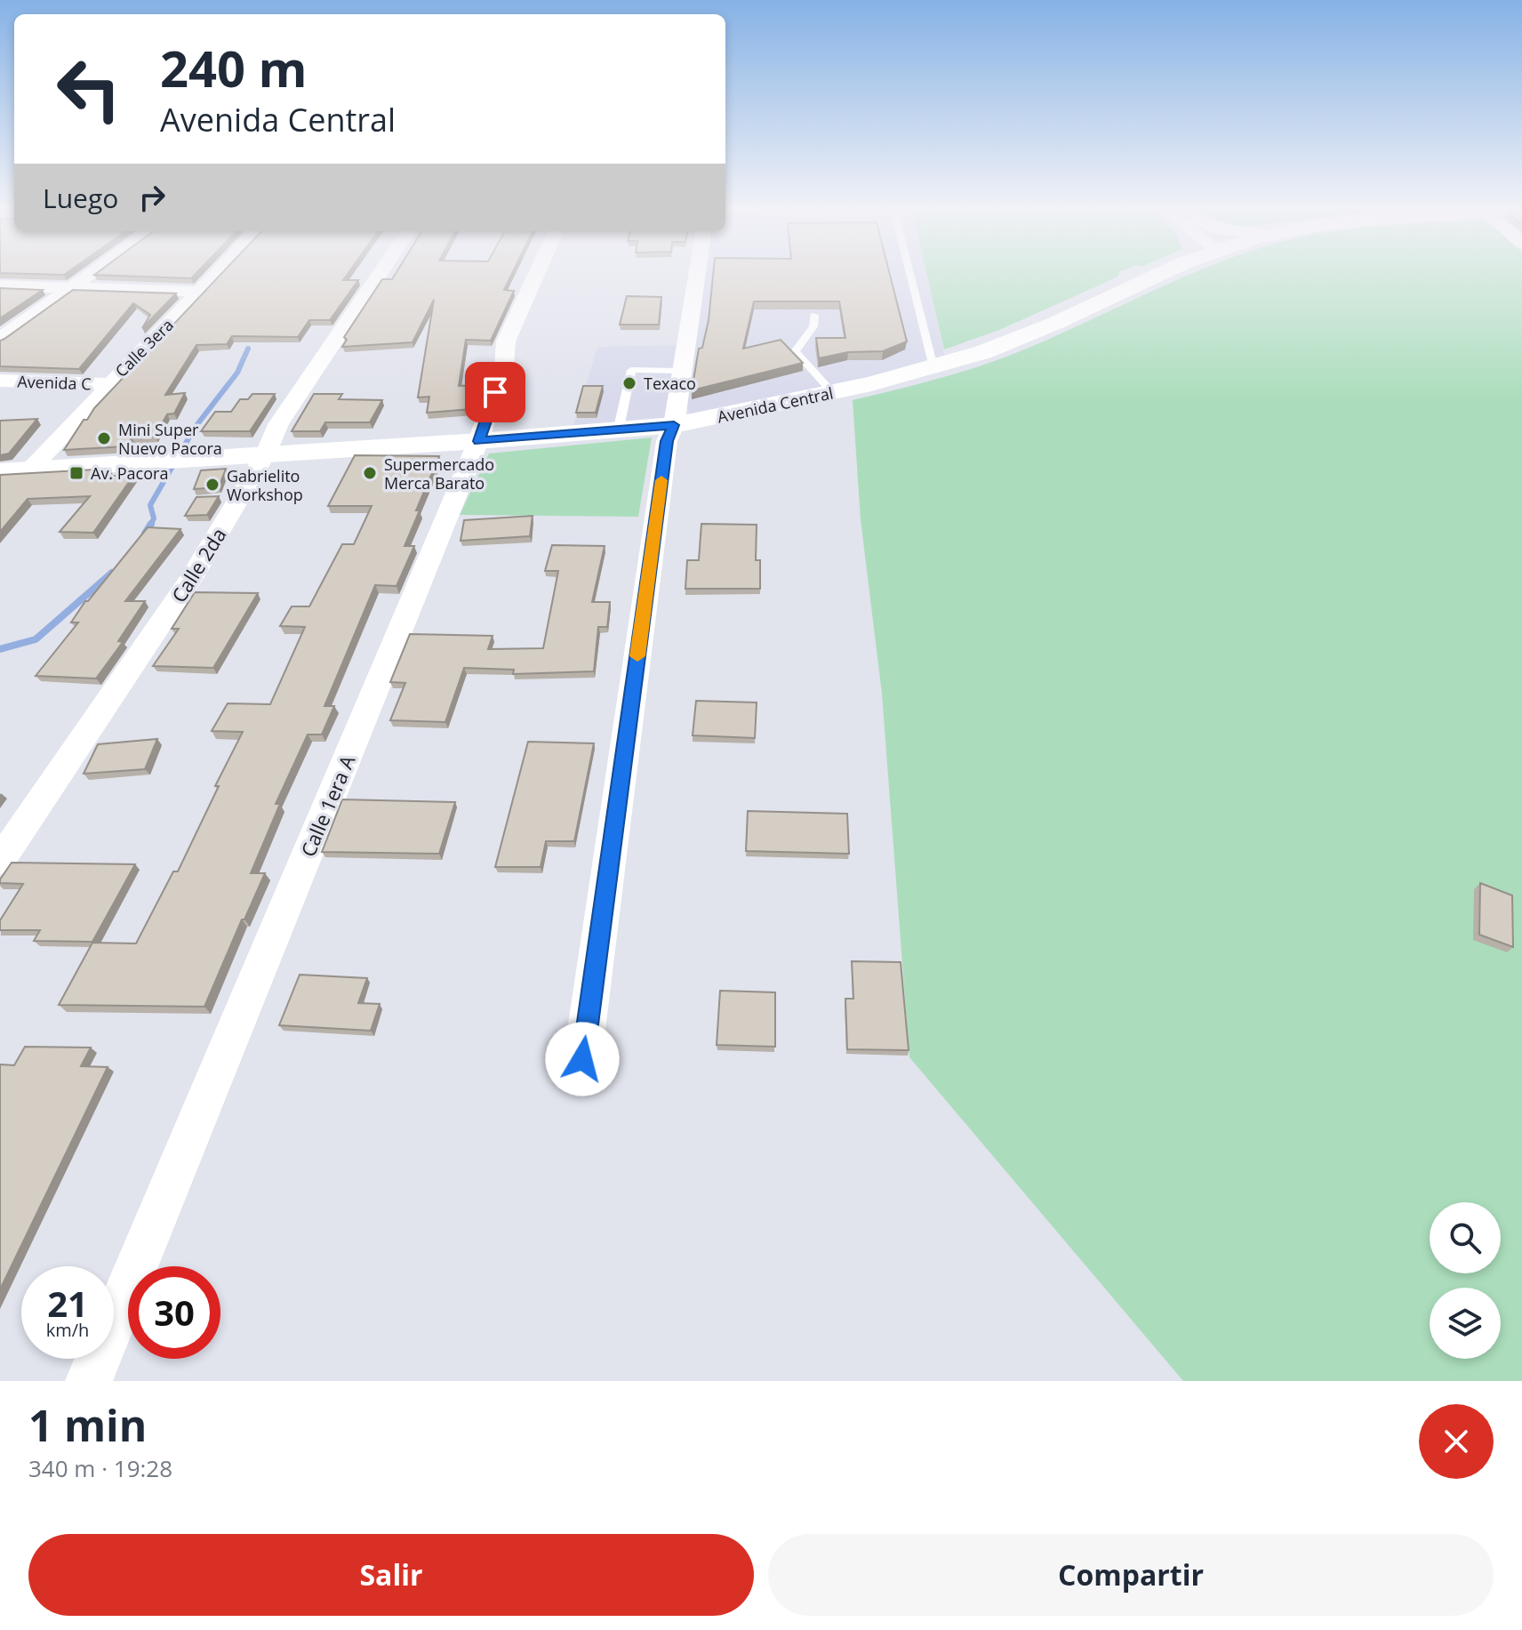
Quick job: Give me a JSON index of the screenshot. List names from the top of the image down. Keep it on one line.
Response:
{"streets":{"street":["Calle 3era","Avenida C","Avenida Central","Calle 2da","Calle 1era A"]},"crossings":[["Calle 3era","Avenida C"],["Calle 3era","Avenida Central"],["Avenida Central","Calle 2da"],["Avenida Central","Calle 1era A"]],"places":{"other":["Texaco","Mini Super Nuevo Pacora","Supermercado Merca Barato","Gabrielito Workshop"],"transit":["Av. Pacora"]},"page":{"turn":["240 m","Avenida Central"],"then":"Luego","speed":"21 km/h","limit":"30","heading":["1 min","340 m · 19:28"],"buttons":["Salir","Compartir"]}}
